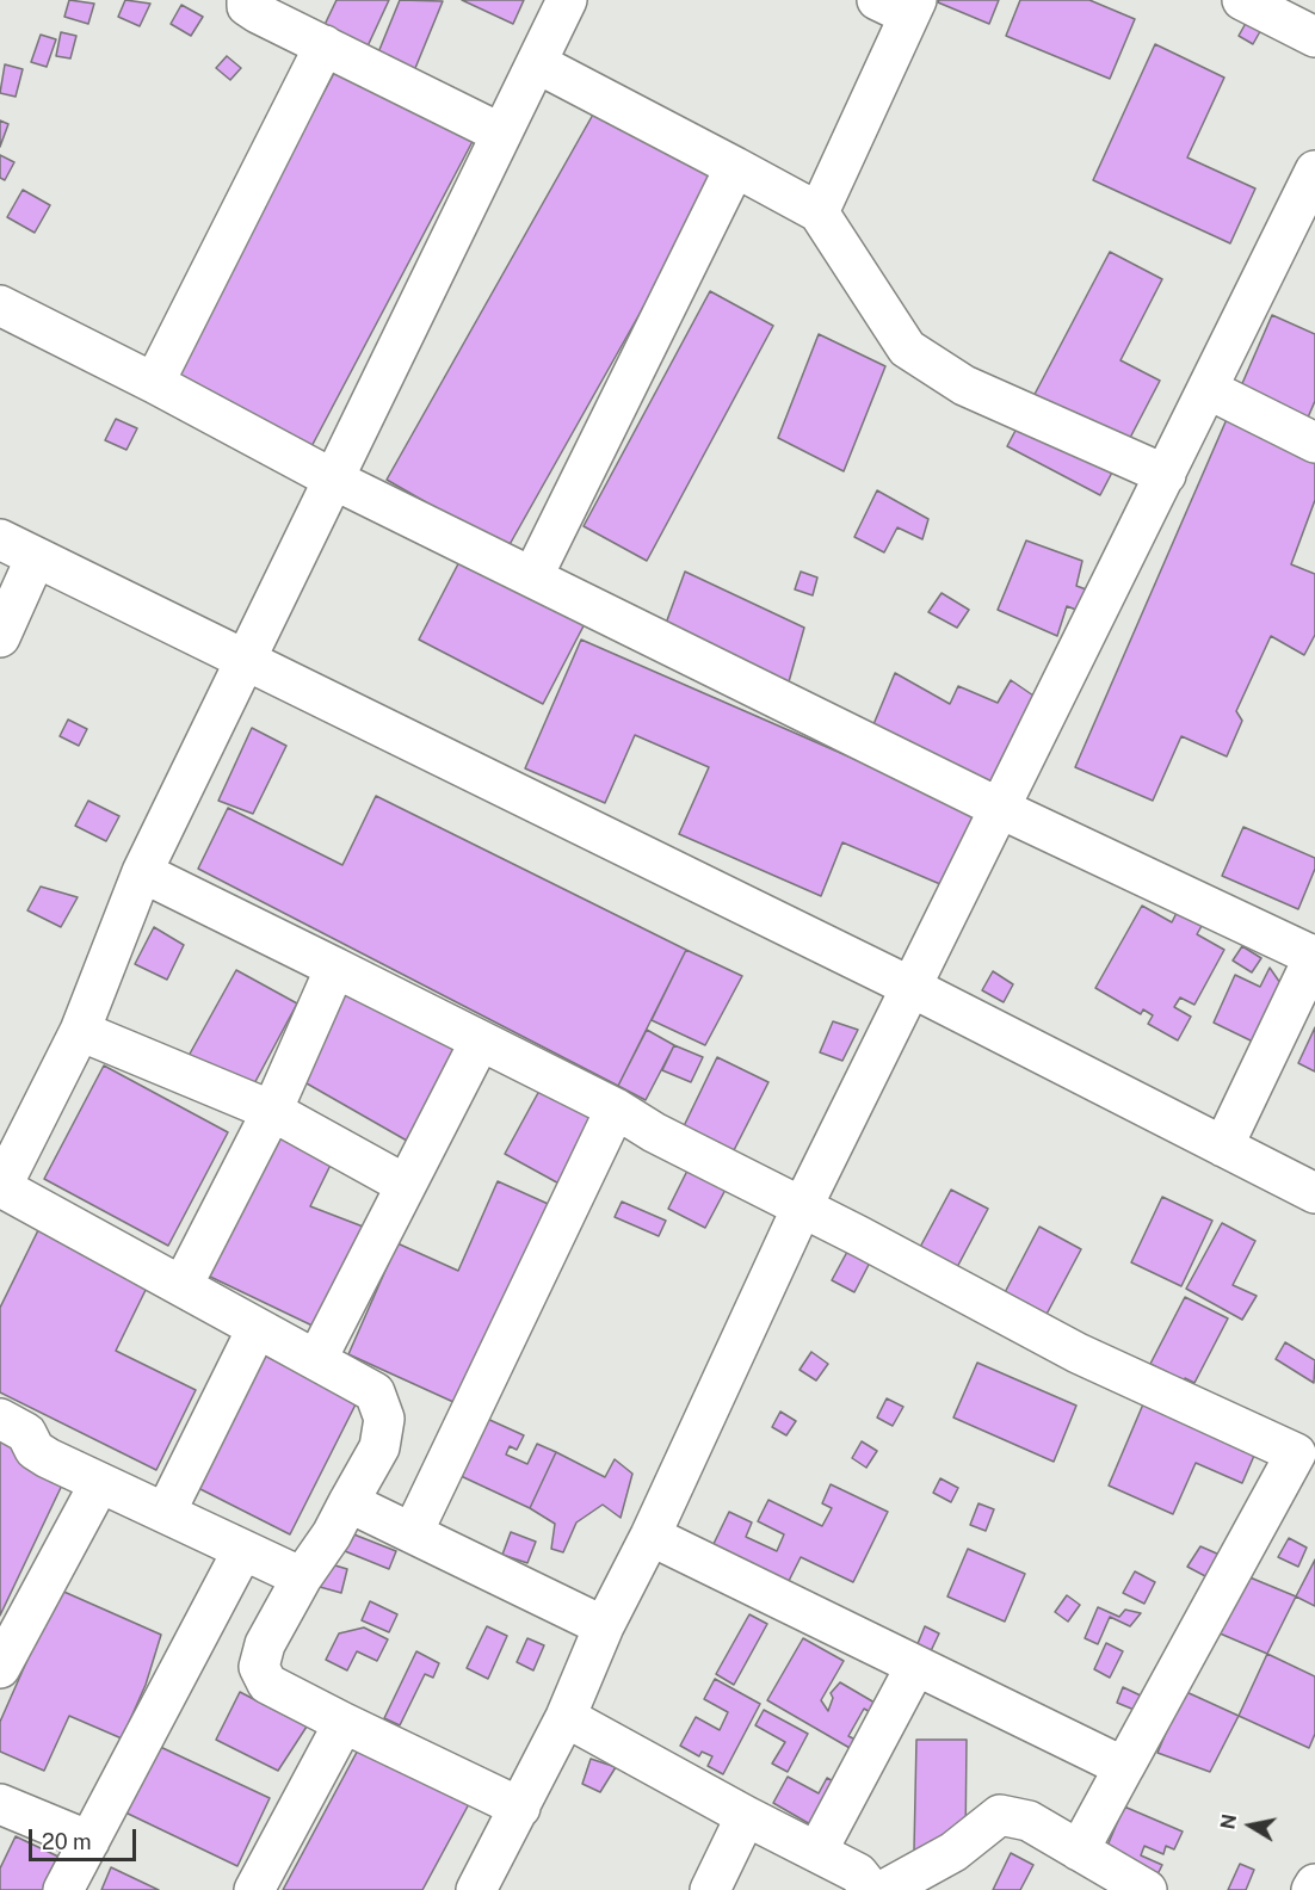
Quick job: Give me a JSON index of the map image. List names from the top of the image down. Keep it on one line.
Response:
{"scale_bar":"20 m","north":"left"}
